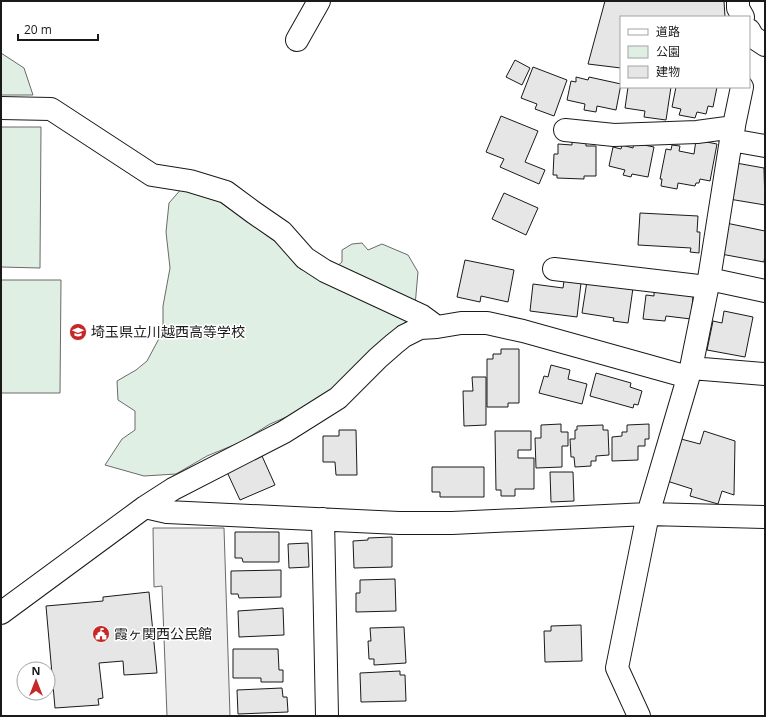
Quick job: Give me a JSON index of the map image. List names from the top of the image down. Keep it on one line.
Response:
{"places":{"school or university":["埼玉県立川越西高等学校"],"public building":["霞ヶ関西公民館"]},"legend":["道路","公園","建物"],"scale_bar":"20 m","north":"top"}
